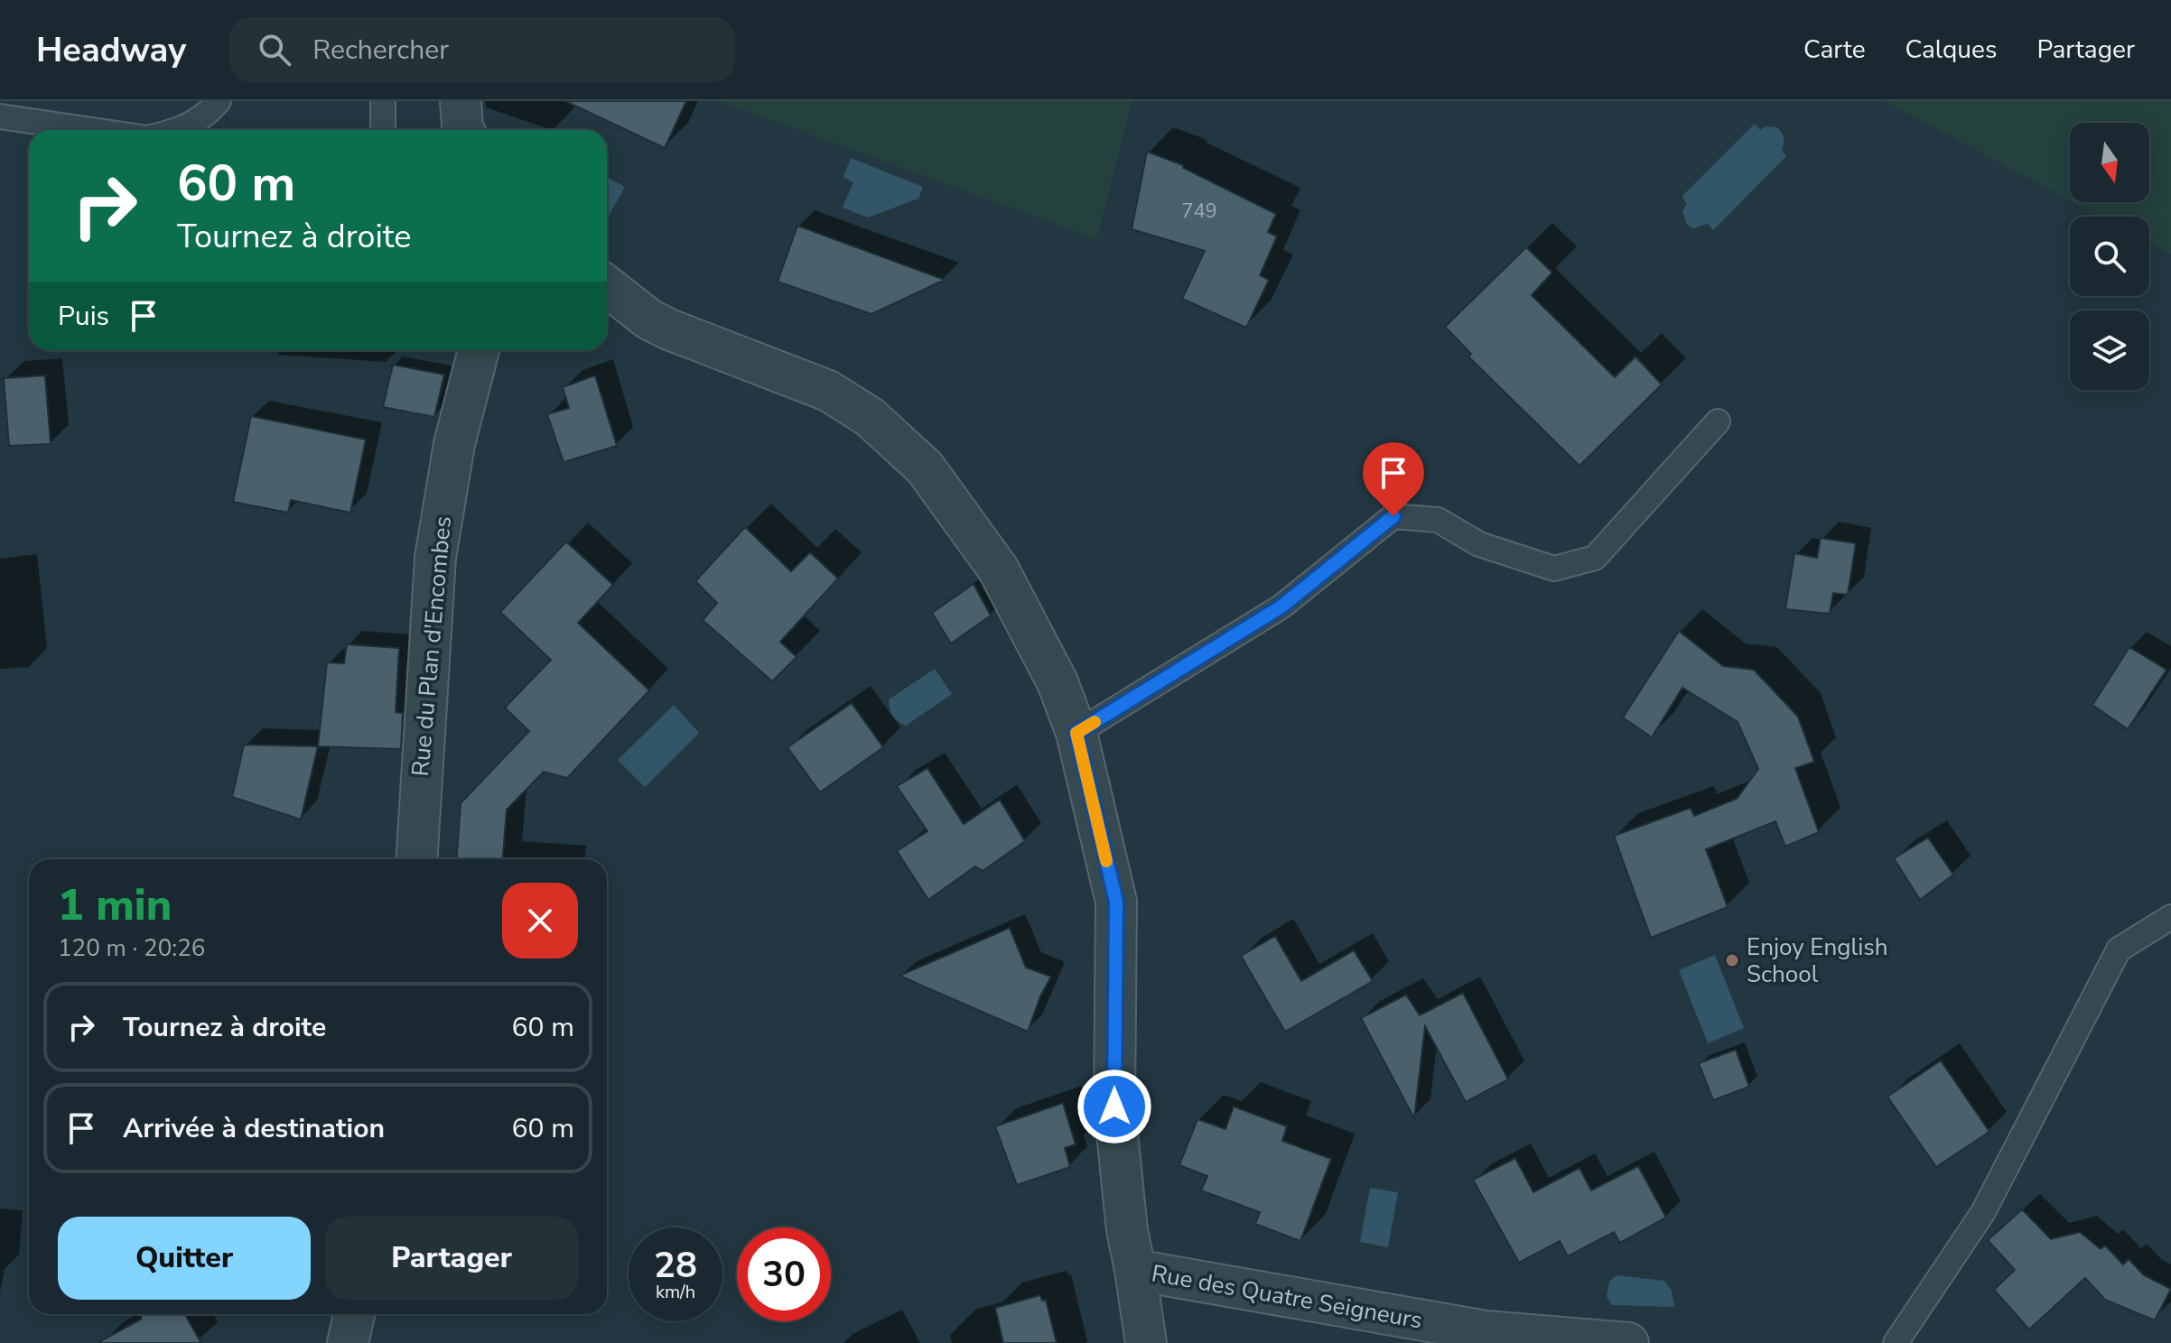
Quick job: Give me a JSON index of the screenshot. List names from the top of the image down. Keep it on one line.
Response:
{"streets":{"street":["Rue du Plan d'Encombes","Rue des Quatre Seigneurs"]},"places":["Enjoy English School"],"house_numbers":["749"],"north":"bottom","page":{"header":"Headway","search":"Rechercher","nav":["Carte","Calques","Partager"],"turn":["60 m","Tournez à droite"],"then":"Puis","heading":["1 min","120 m · 20:26"],"list":[{"name":"Tournez à droite","value":"60 m"},{"name":"Arrivée à destination","value":"60 m"}],"buttons":["Quitter","Partager"],"speed":"28 km/h","limit":"30"}}
